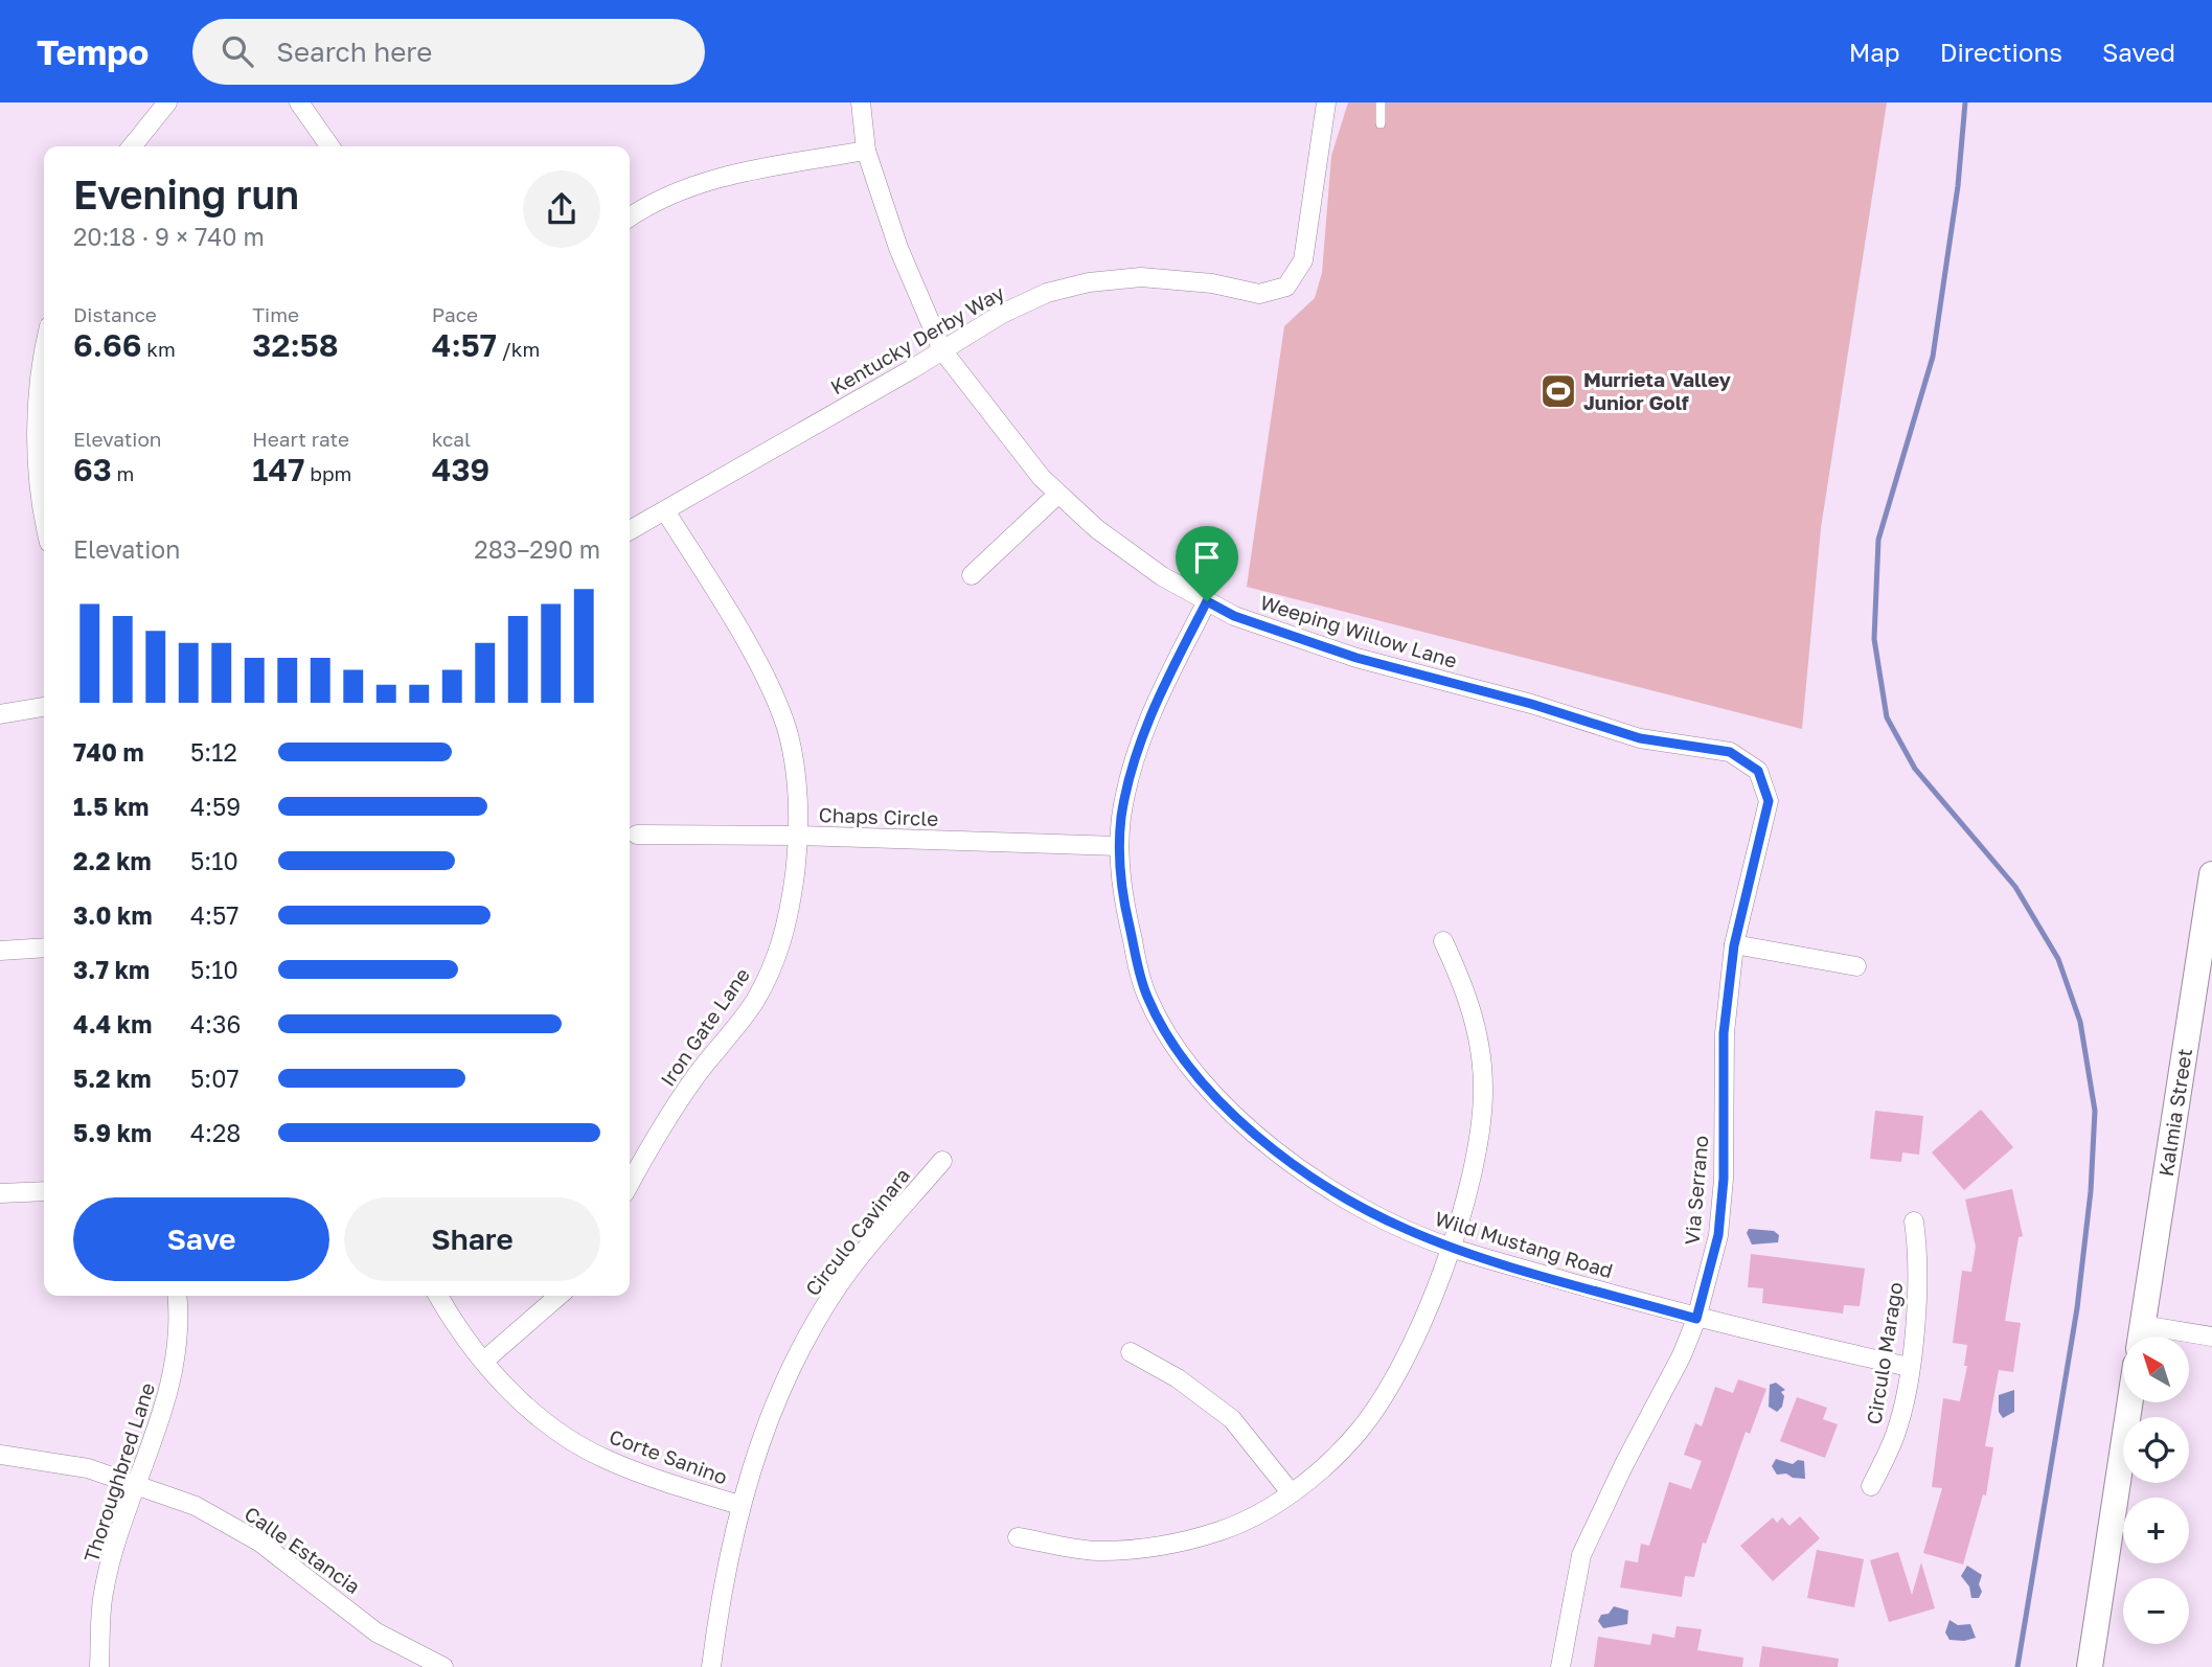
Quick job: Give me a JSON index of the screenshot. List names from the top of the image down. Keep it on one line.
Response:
{"streets":{"street":["Kentucky Derby Way","Weeping Willow Lane","Chaps Circle","Iron Gate Lane","Kalmia Street","Via Serrano","Circulo Cavinara","Wild Mustang Road","Circulo Marago","Corte Sanino","Thoroughbred Lane","Calle Estancia"]},"crossings":[["Kentucky Derby Way","Weeping Willow Lane"],["Kentucky Derby Way","Iron Gate Lane"],["Weeping Willow Lane","Via Serrano"],["Weeping Willow Lane","Wild Mustang Road"],["Chaps Circle","Iron Gate Lane"],["Chaps Circle","Wild Mustang Road"],["Via Serrano","Wild Mustang Road"],["Circulo Cavinara","Corte Sanino"],["Wild Mustang Road","Circulo Marago"],["Thoroughbred Lane","Calle Estancia"]],"places":{"sports":["Murrieta Valley Junior Golf"]},"north":"top left","page":{"header":"Tempo","search":"Search here","nav":["Map","Directions","Saved"],"heading":["Evening run","20:18 · 9 × 740 m"],"stats":[["Distance","6.66 km"],["Time","32:58"],["Pace","4:57 /km"],["Elevation","63 m"],["Heart rate","147 bpm"],["kcal","439"]],"chart":["Elevation","283–290 m"],"list":[{"name":"740 m","note":"5:12"},{"name":"1.5 km","note":"4:59"},{"name":"2.2 km","note":"5:10"},{"name":"3.0 km","note":"4:57"},{"name":"3.7 km","note":"5:10"},{"name":"4.4 km","note":"4:36"},{"name":"5.2 km","note":"5:07"},{"name":"5.9 km","note":"4:28"}],"buttons":["Save","Share"],"map_buttons":["+","−"]}}
